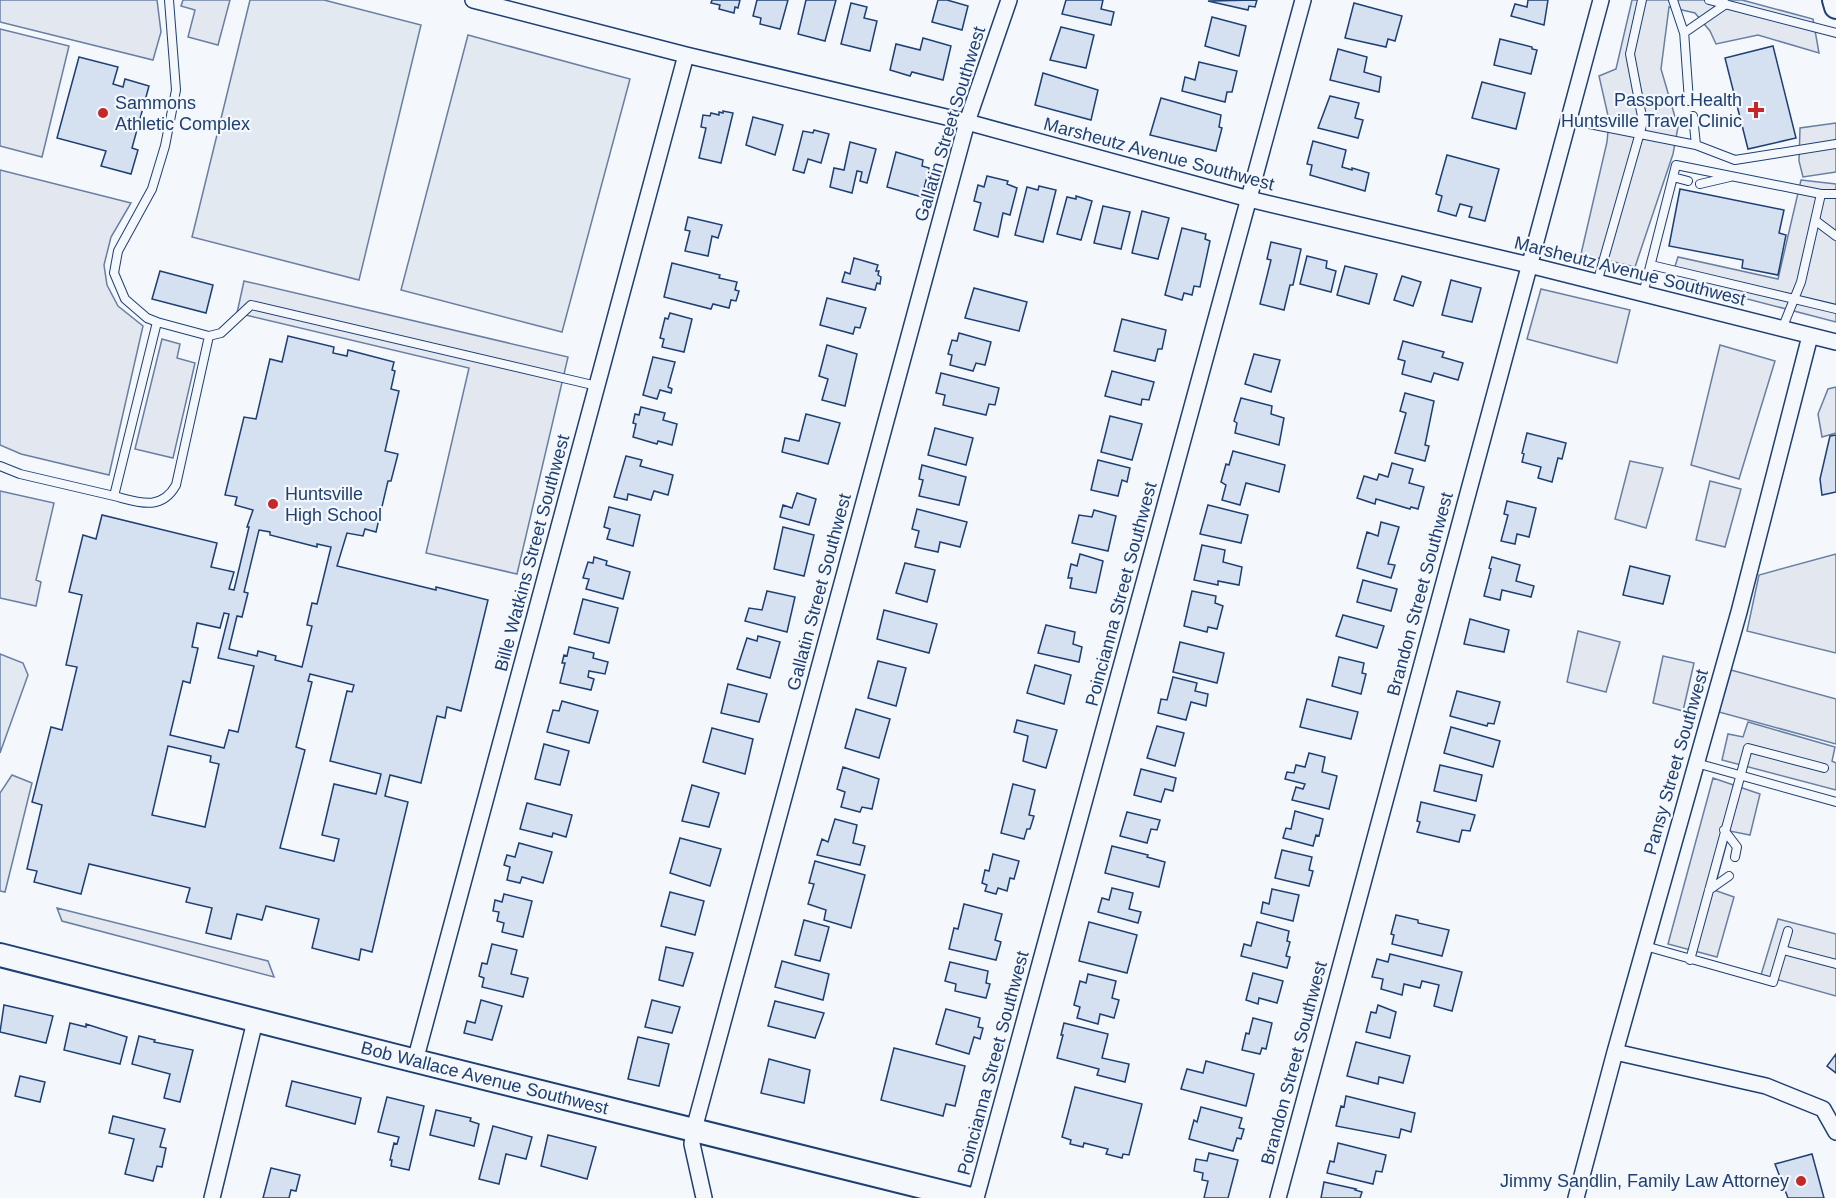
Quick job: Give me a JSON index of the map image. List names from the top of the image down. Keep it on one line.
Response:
{"streets":{"main road":["Bob Wallace Avenue Southwest"],"street":["Gallatin Street Southwest","Marsheutz Avenue Southwest","Bille Watkins Street Southwest","Poincianna Street Southwest","Brandon Street Southwest","Pansy Street Southwest"]},"crossings":[["Gallatin Street Southwest","Marsheutz Avenue Southwest"],["Gallatin Street Southwest","Bob Wallace Avenue Southwest"],["Marsheutz Avenue Southwest","Bille Watkins Street Southwest"],["Marsheutz Avenue Southwest","Poincianna Street Southwest"],["Marsheutz Avenue Southwest","Brandon Street Southwest"],["Marsheutz Avenue Southwest","Pansy Street Southwest"],["Bille Watkins Street Southwest","Bob Wallace Avenue Southwest"]],"places":{"health":["Passport Health Huntsville Travel Clinic"],"other":["Sammons Athletic Complex","Huntsville High School","Jimmy Sandlin, Family Law Attorney"]}}
